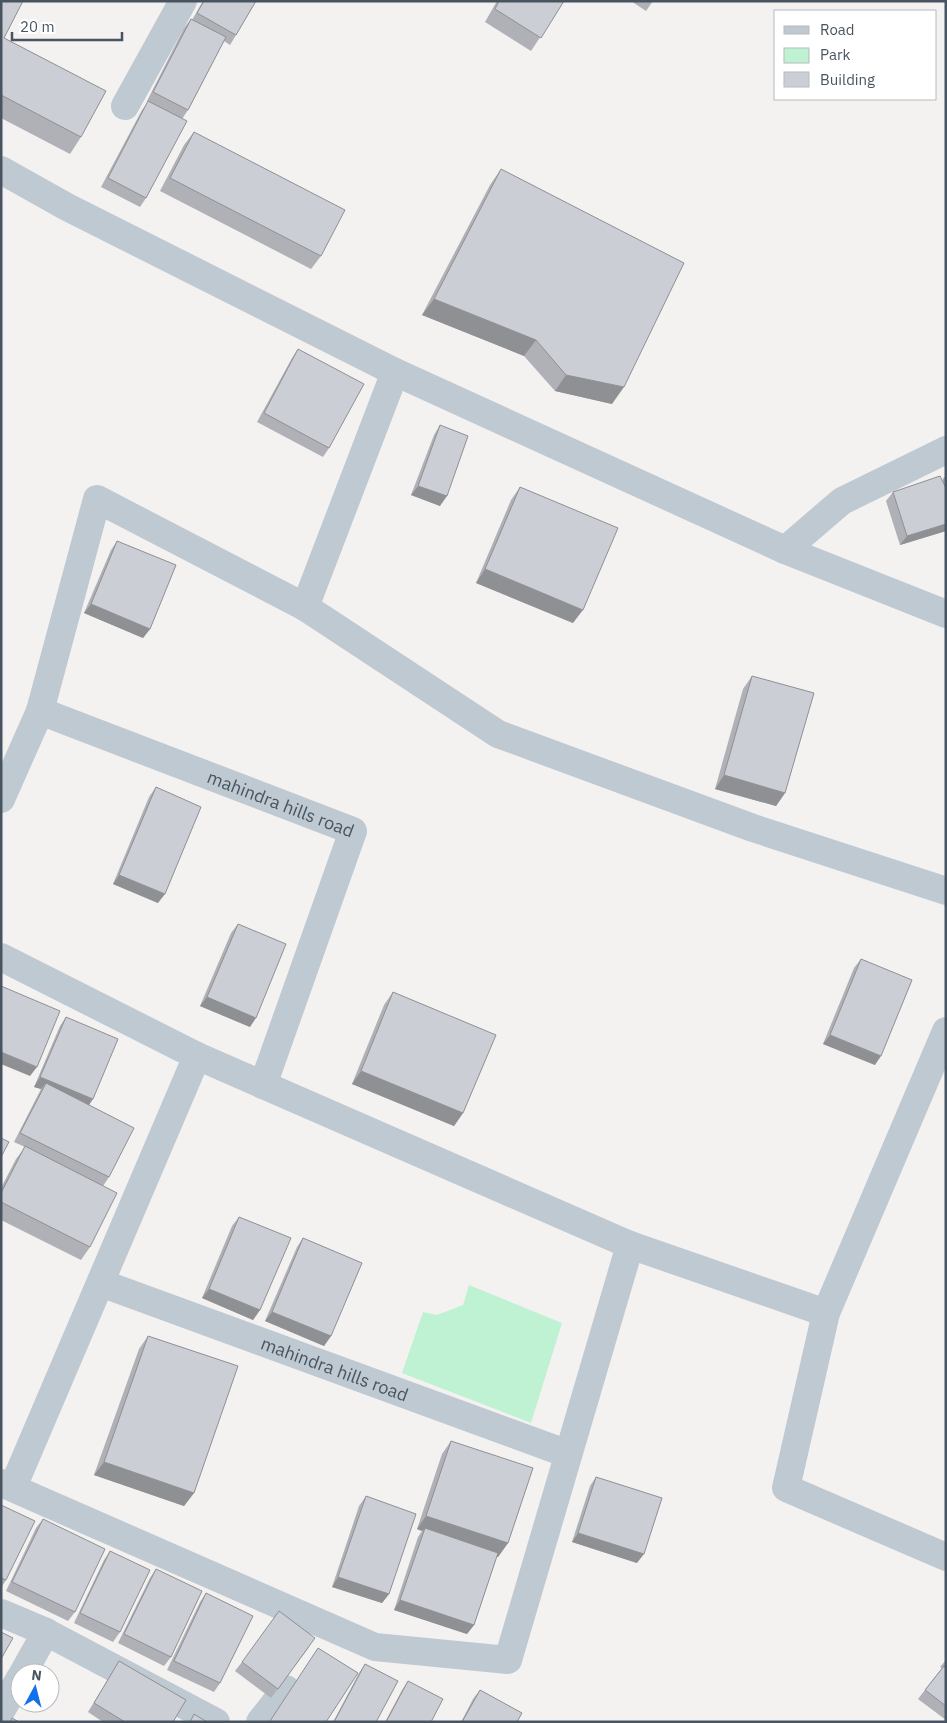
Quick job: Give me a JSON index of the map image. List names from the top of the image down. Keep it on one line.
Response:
{"streets":{"street":["mahindra hills road"]},"legend":["Road","Park","Building"],"scale_bar":"20 m","north":"top"}
